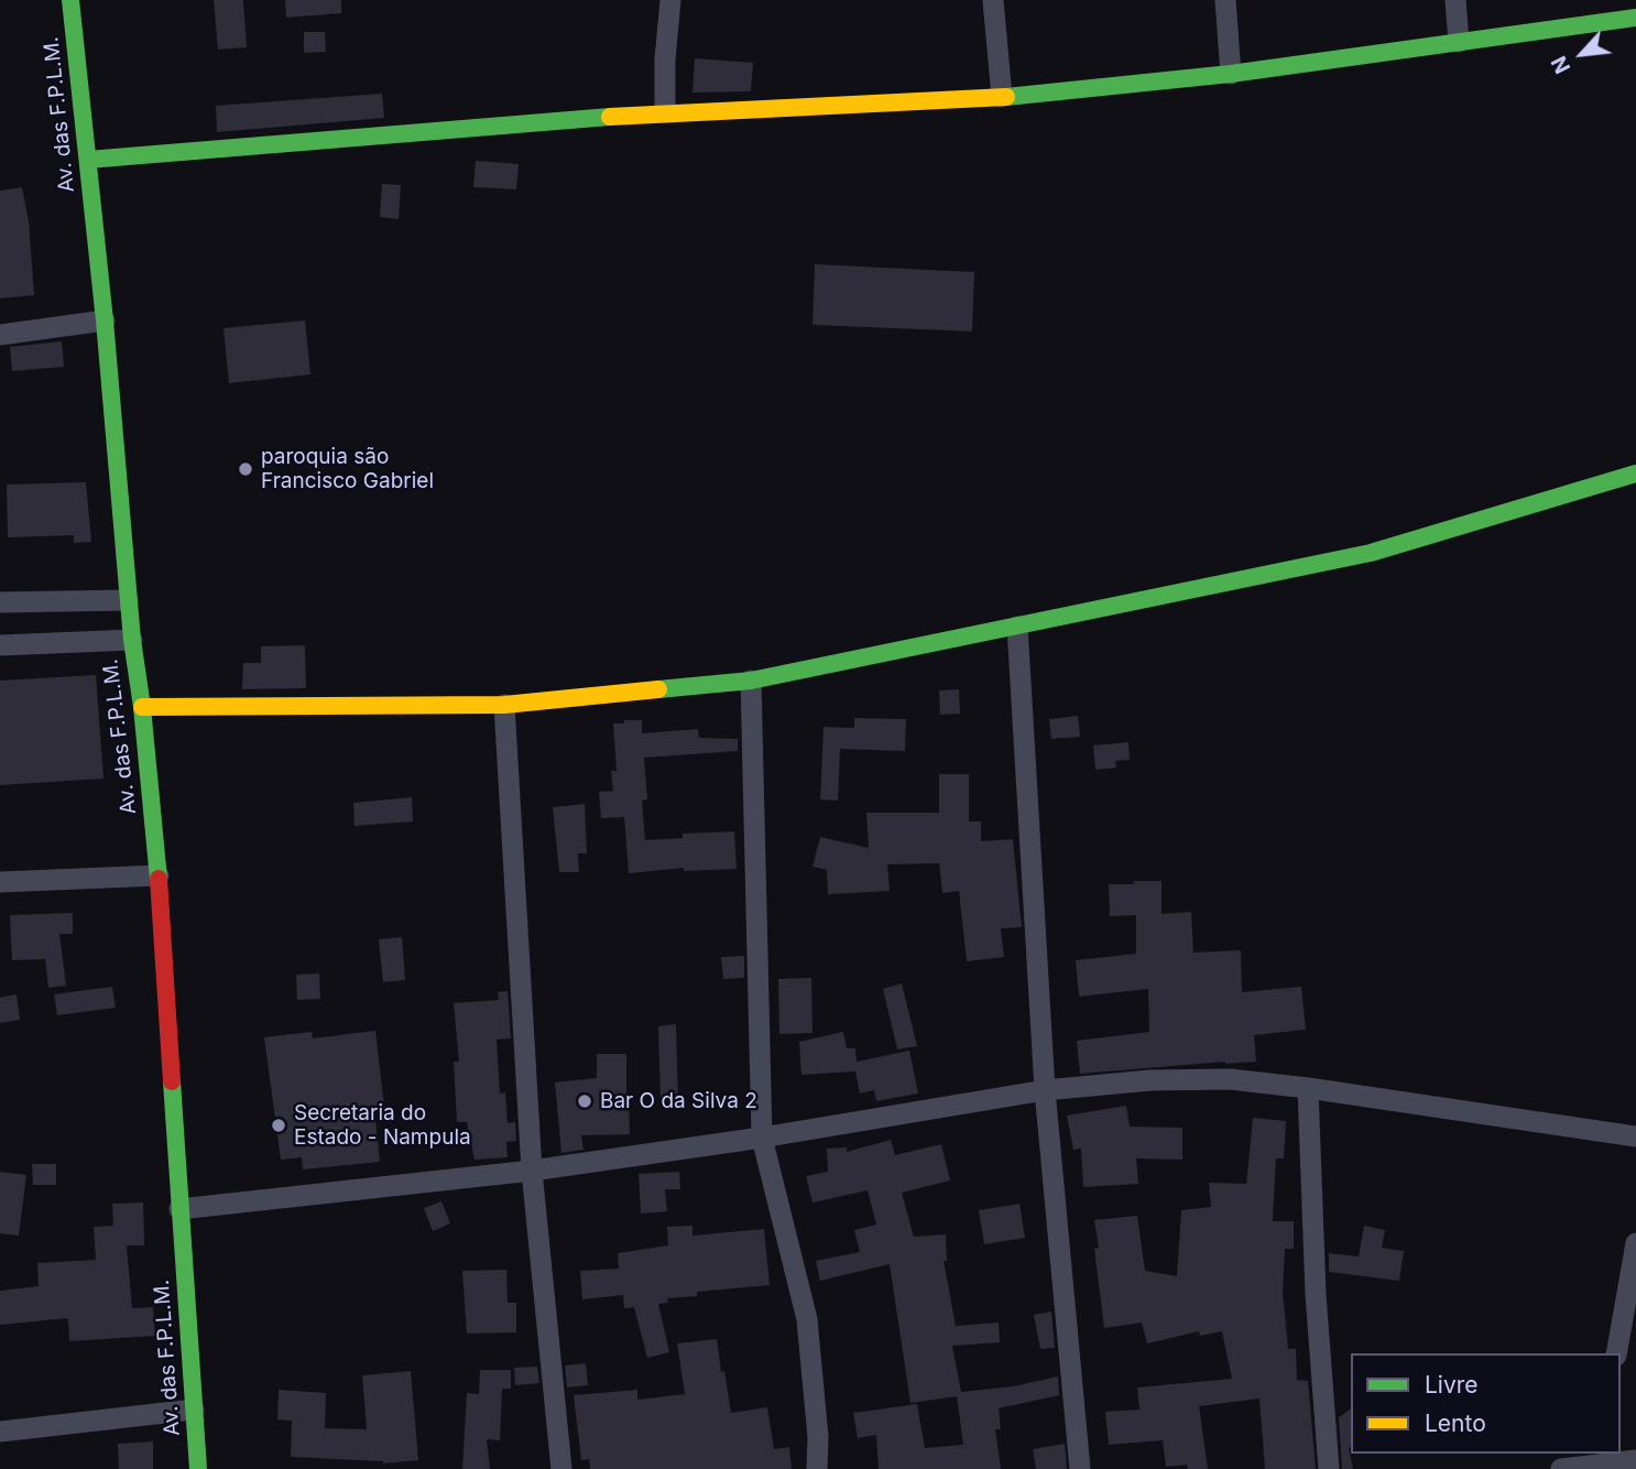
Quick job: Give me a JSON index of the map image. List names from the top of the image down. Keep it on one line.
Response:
{"streets":{"street":["Av. das F.P.L.M."]},"places":["paroquia são Francisco Gabriel","Bar O da Silva 2","Secretaria do Estado - Nampula"],"legend":["Livre","Lento"],"north":"bottom left"}
